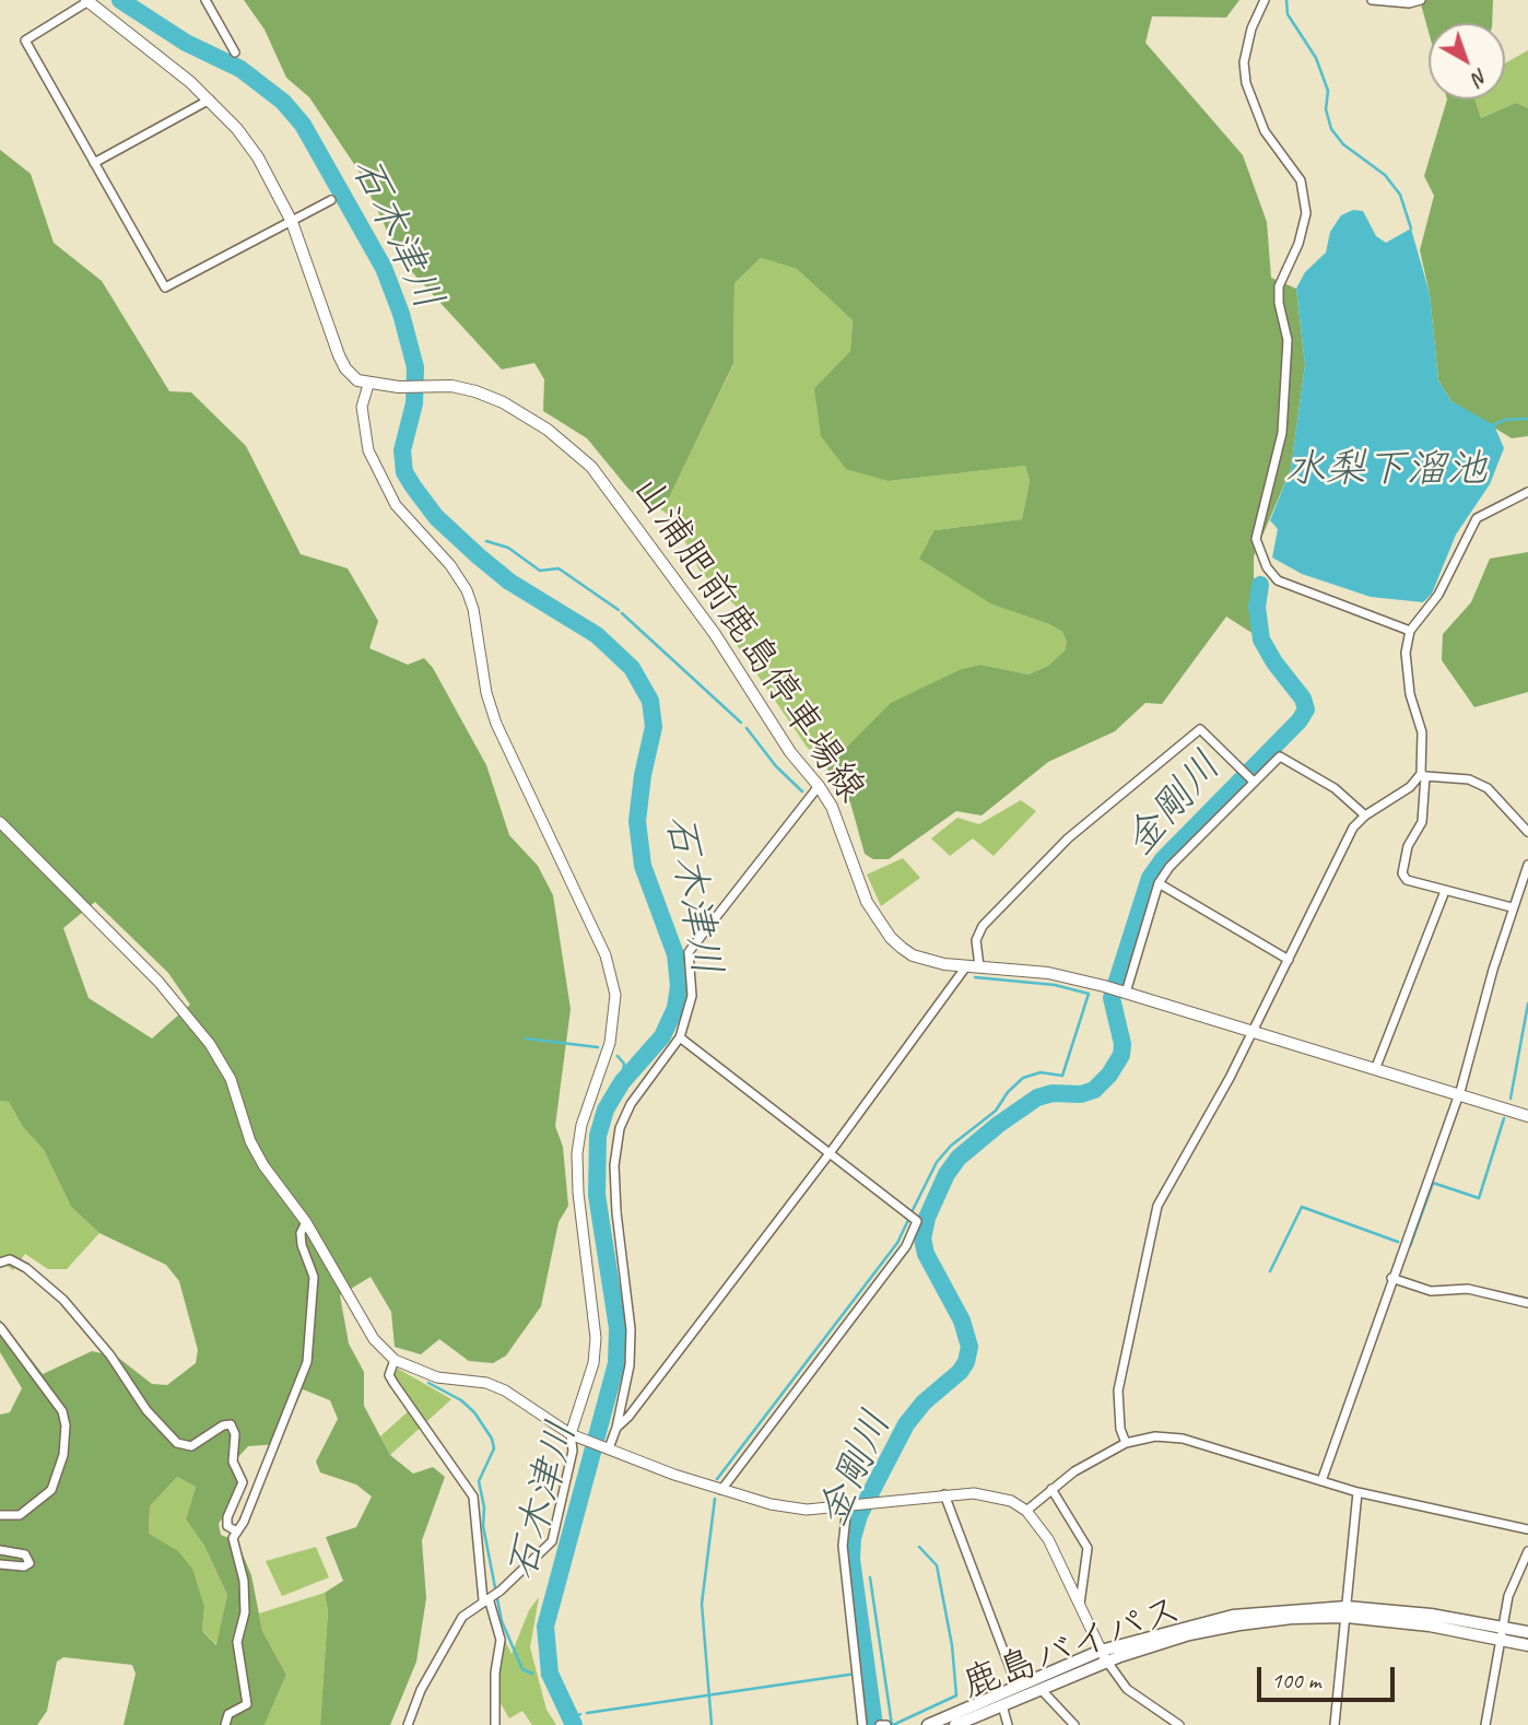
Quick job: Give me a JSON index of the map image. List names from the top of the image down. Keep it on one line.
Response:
{"streets":{"highway":["鹿島バイパス"],"main road":["山浦肥前鹿島停車場線"]},"water":["石木津川","水梨下溜池","金剛川"],"scale_bar":"100 m","north":"bottom right"}
